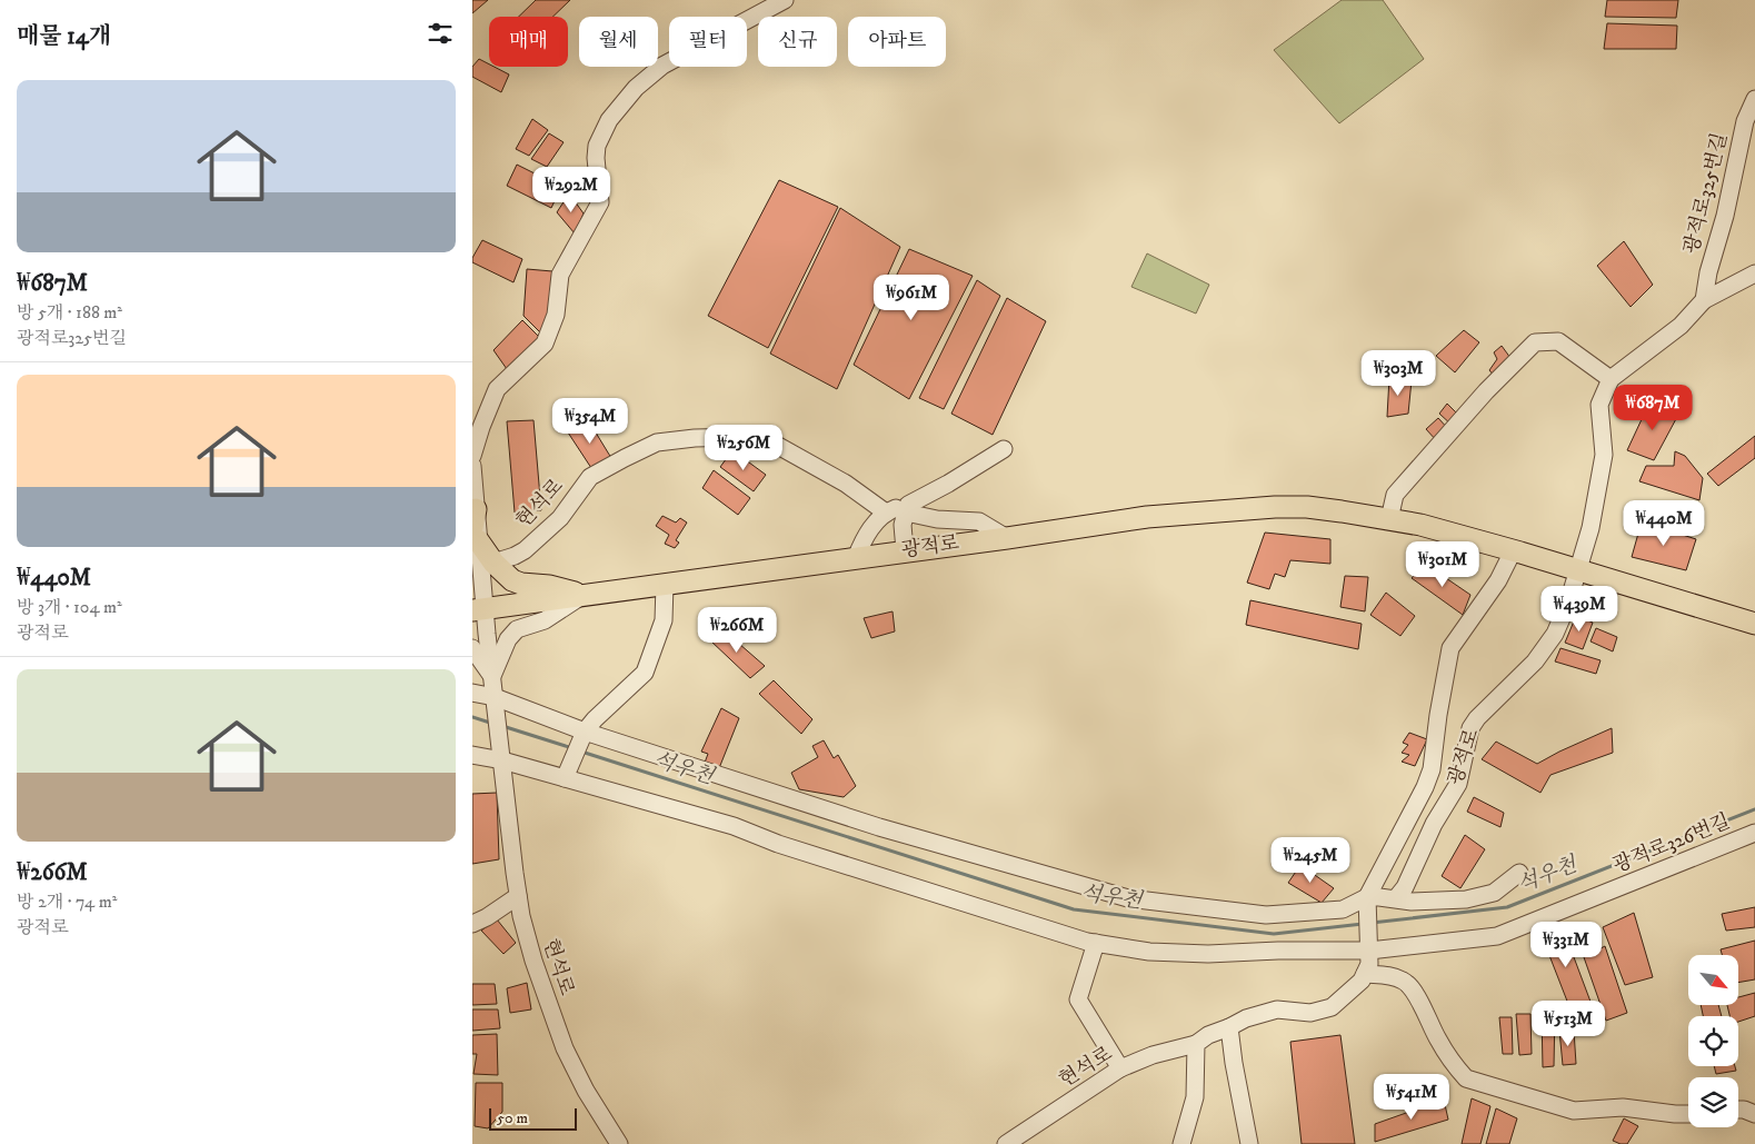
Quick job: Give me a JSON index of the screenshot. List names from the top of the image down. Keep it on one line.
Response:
{"streets":{"main road":["광적로"],"street":["광적로325번길","현석로","광적로326번길"]},"crossings":[["현석로","광적로326번길"]],"water":["석우천"],"scale_bar":"50 m","north":"bottom right","page":{"heading":"매물 14개","chip":["매매","월세","필터","신규","아파트"],"list":[{"name":"₩687M","note":"방 5개 · 188 m² · 광적로325번길"},{"name":"₩440M","note":"방 3개 · 104 m² · 광적로"},{"name":"₩266M","note":"방 2개 · 74 m² · 광적로"}],"price":["₩292M","₩961M","₩303M","₩687M","₩354M","₩256M","₩440M","₩301M","₩439M","₩266M","₩245M","₩331M","₩513M","₩541M"],"scale":"50 m"}}
